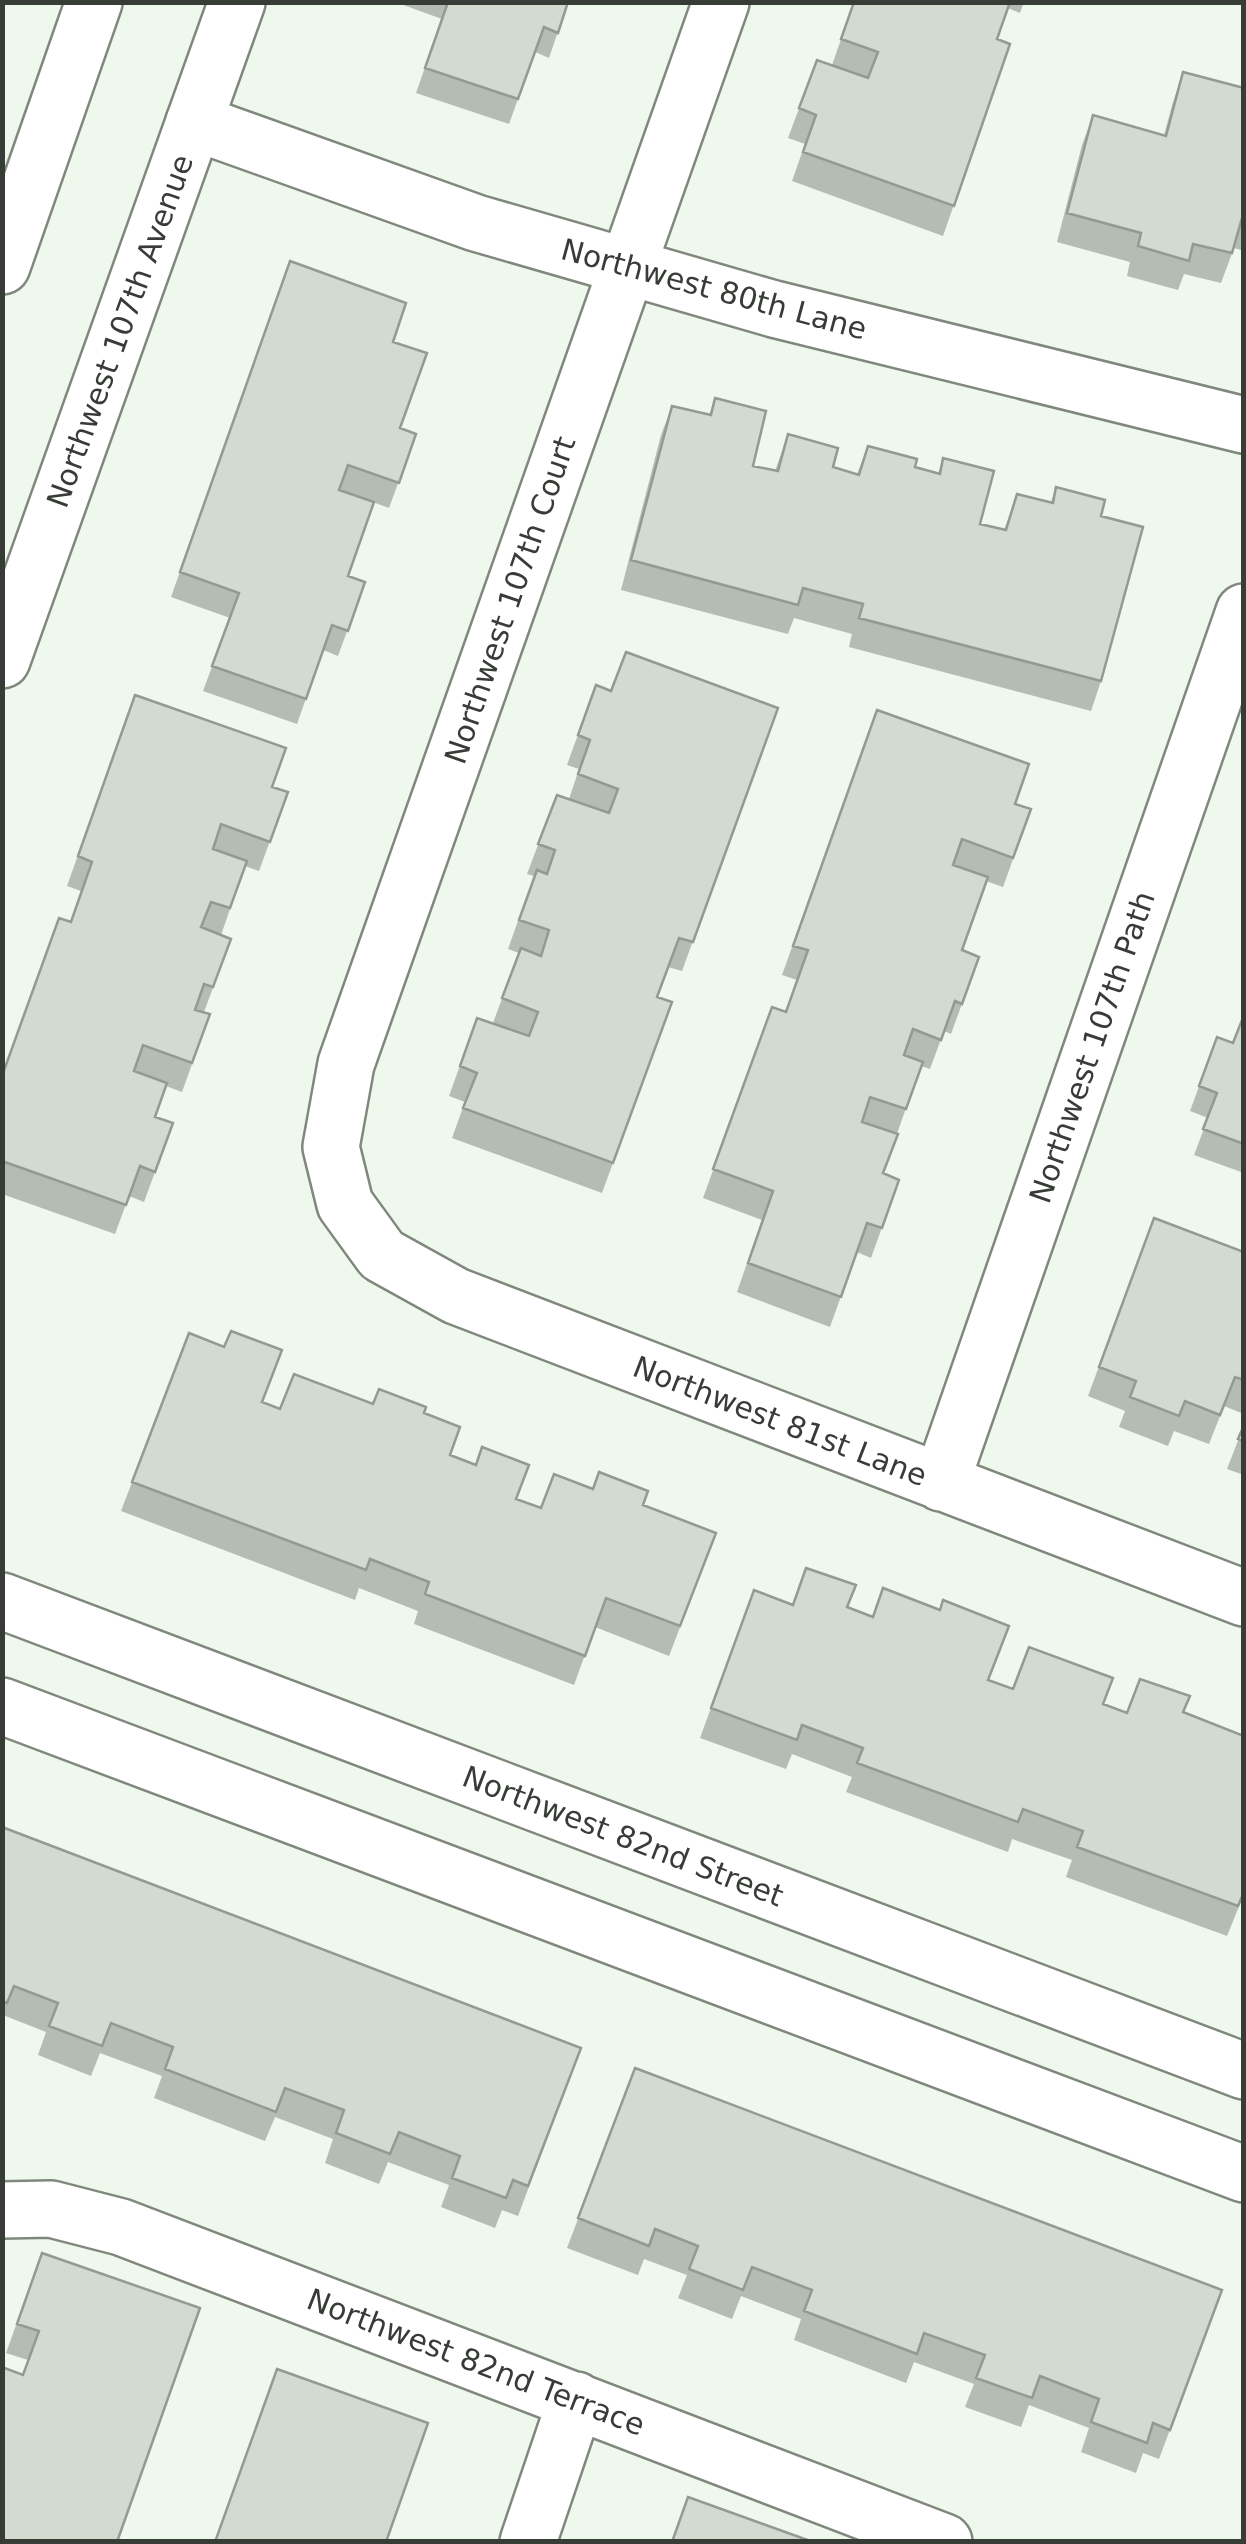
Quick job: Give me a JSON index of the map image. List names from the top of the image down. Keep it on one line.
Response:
{"streets":{"street":["Northwest 80th Lane","Northwest 107th Avenue","Northwest 107th Court","Northwest 107th Path","Northwest 81st Lane","Northwest 82nd Street","Northwest 82nd Terrace"]},"crossings":[["Northwest 80th Lane","Northwest 107th Avenue"],["Northwest 80th Lane","Northwest 107th Court"],["Northwest 107th Court","Northwest 81st Lane"],["Northwest 107th Path","Northwest 81st Lane"]]}
